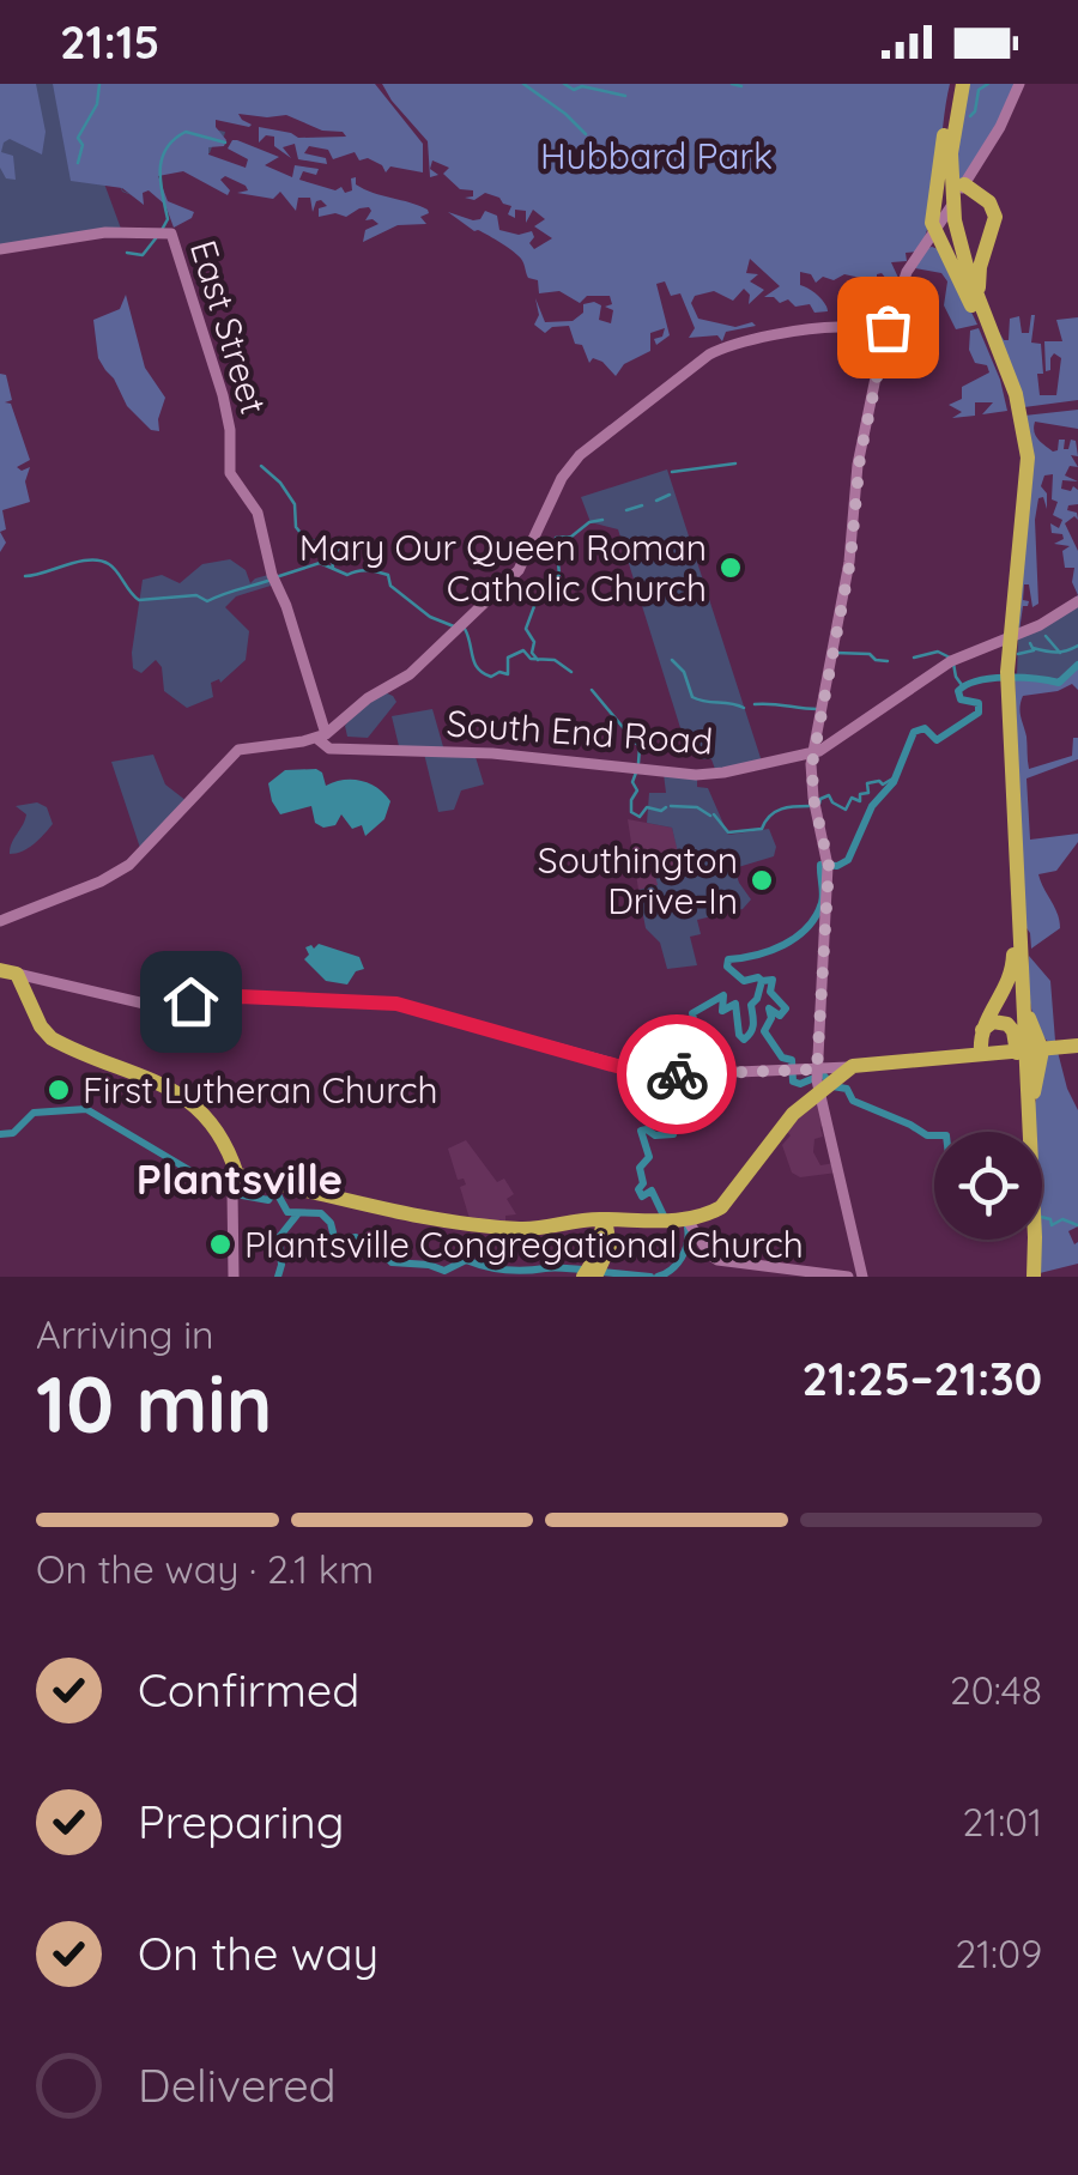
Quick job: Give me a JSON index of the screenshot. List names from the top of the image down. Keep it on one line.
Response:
{"streets":{"main road":["East Street","South End Road"]},"crossings":[["East Street","South End Road"]],"districts":["Plantsville"],"parks":["Hubbard Park"],"places":["Mary Our Queen Roman Catholic Church","Southington Drive-In","First Lutheran Church","Plantsville Congregational Church"],"page":{"status":"21:15","heading":["10 min","Arriving in","21:25–21:30"],"bar":"On the way · 2.1 km","list":[["Confirmed","20:48"],["Preparing","21:01"],["On the way","21:09"],"Delivered"]}}
